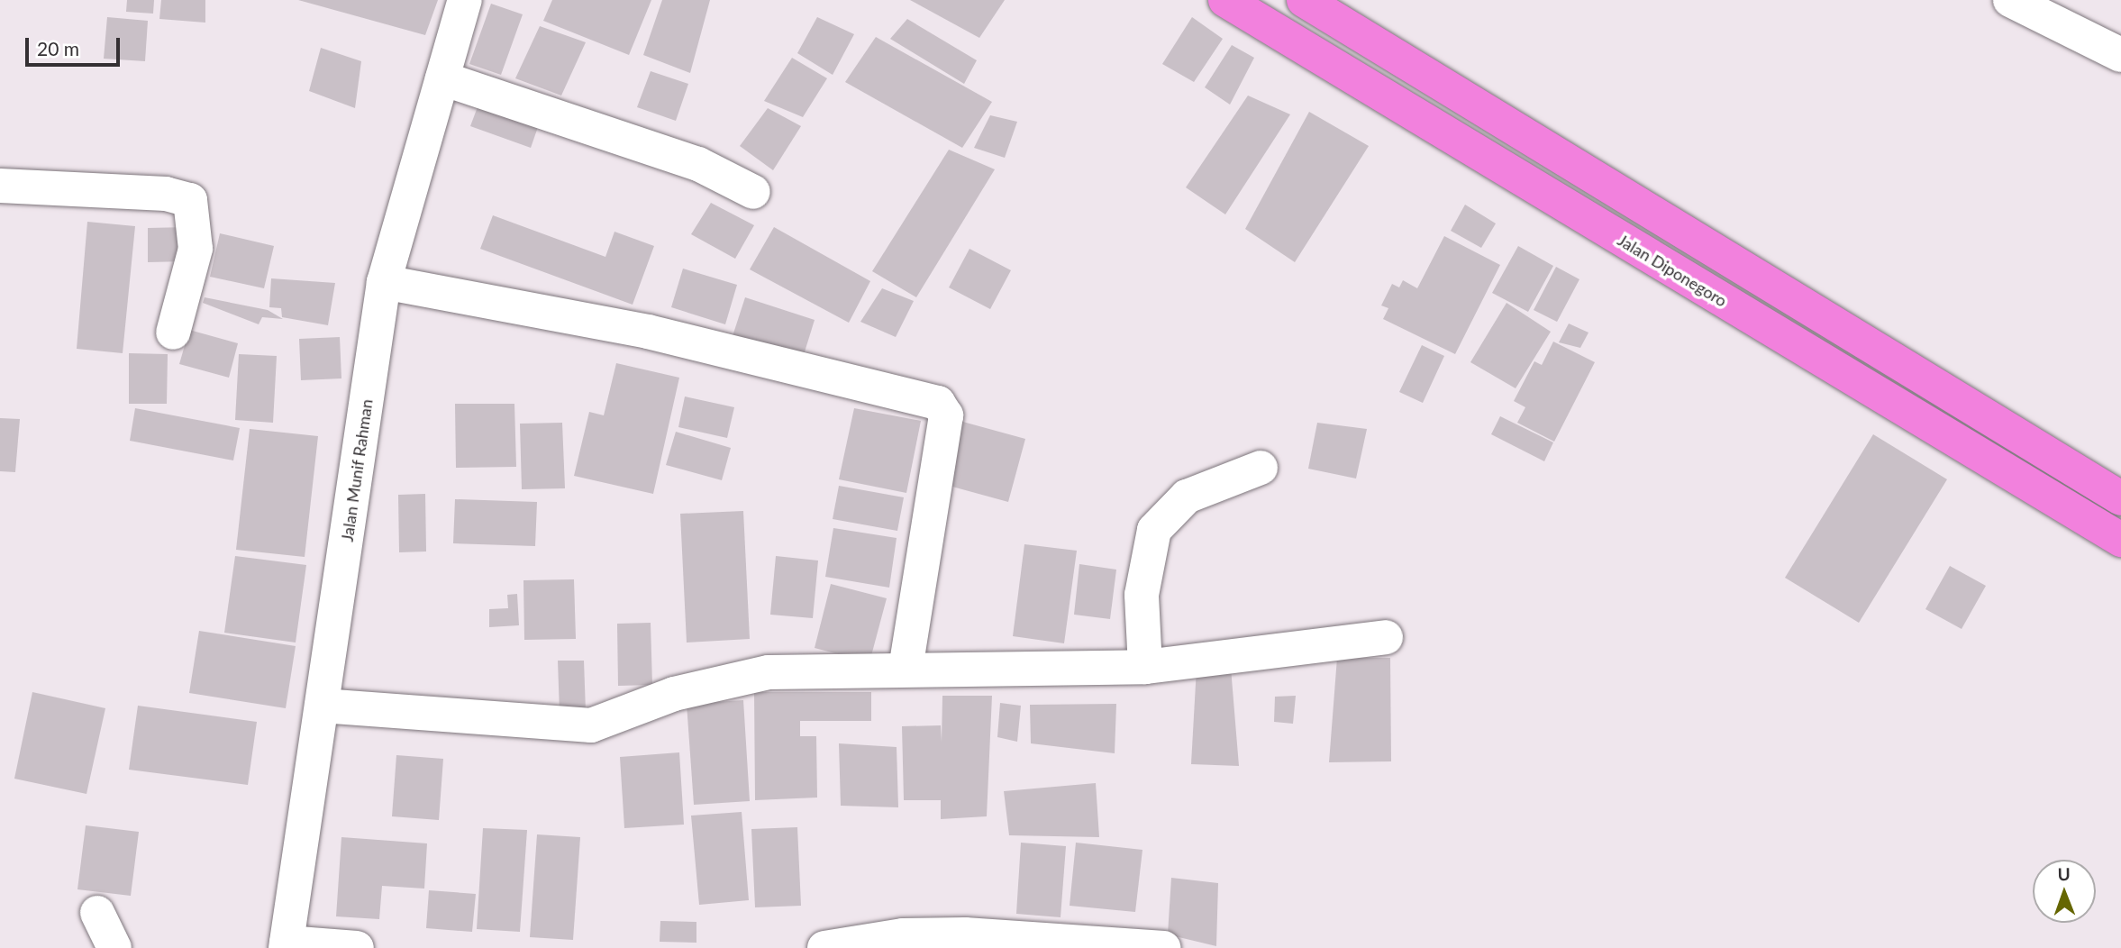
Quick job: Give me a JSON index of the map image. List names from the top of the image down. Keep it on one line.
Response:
{"streets":{"highway":["Jalan Diponegoro"],"street":["Jalan Munif Rahman"]},"scale_bar":"20 m","north":"top"}
